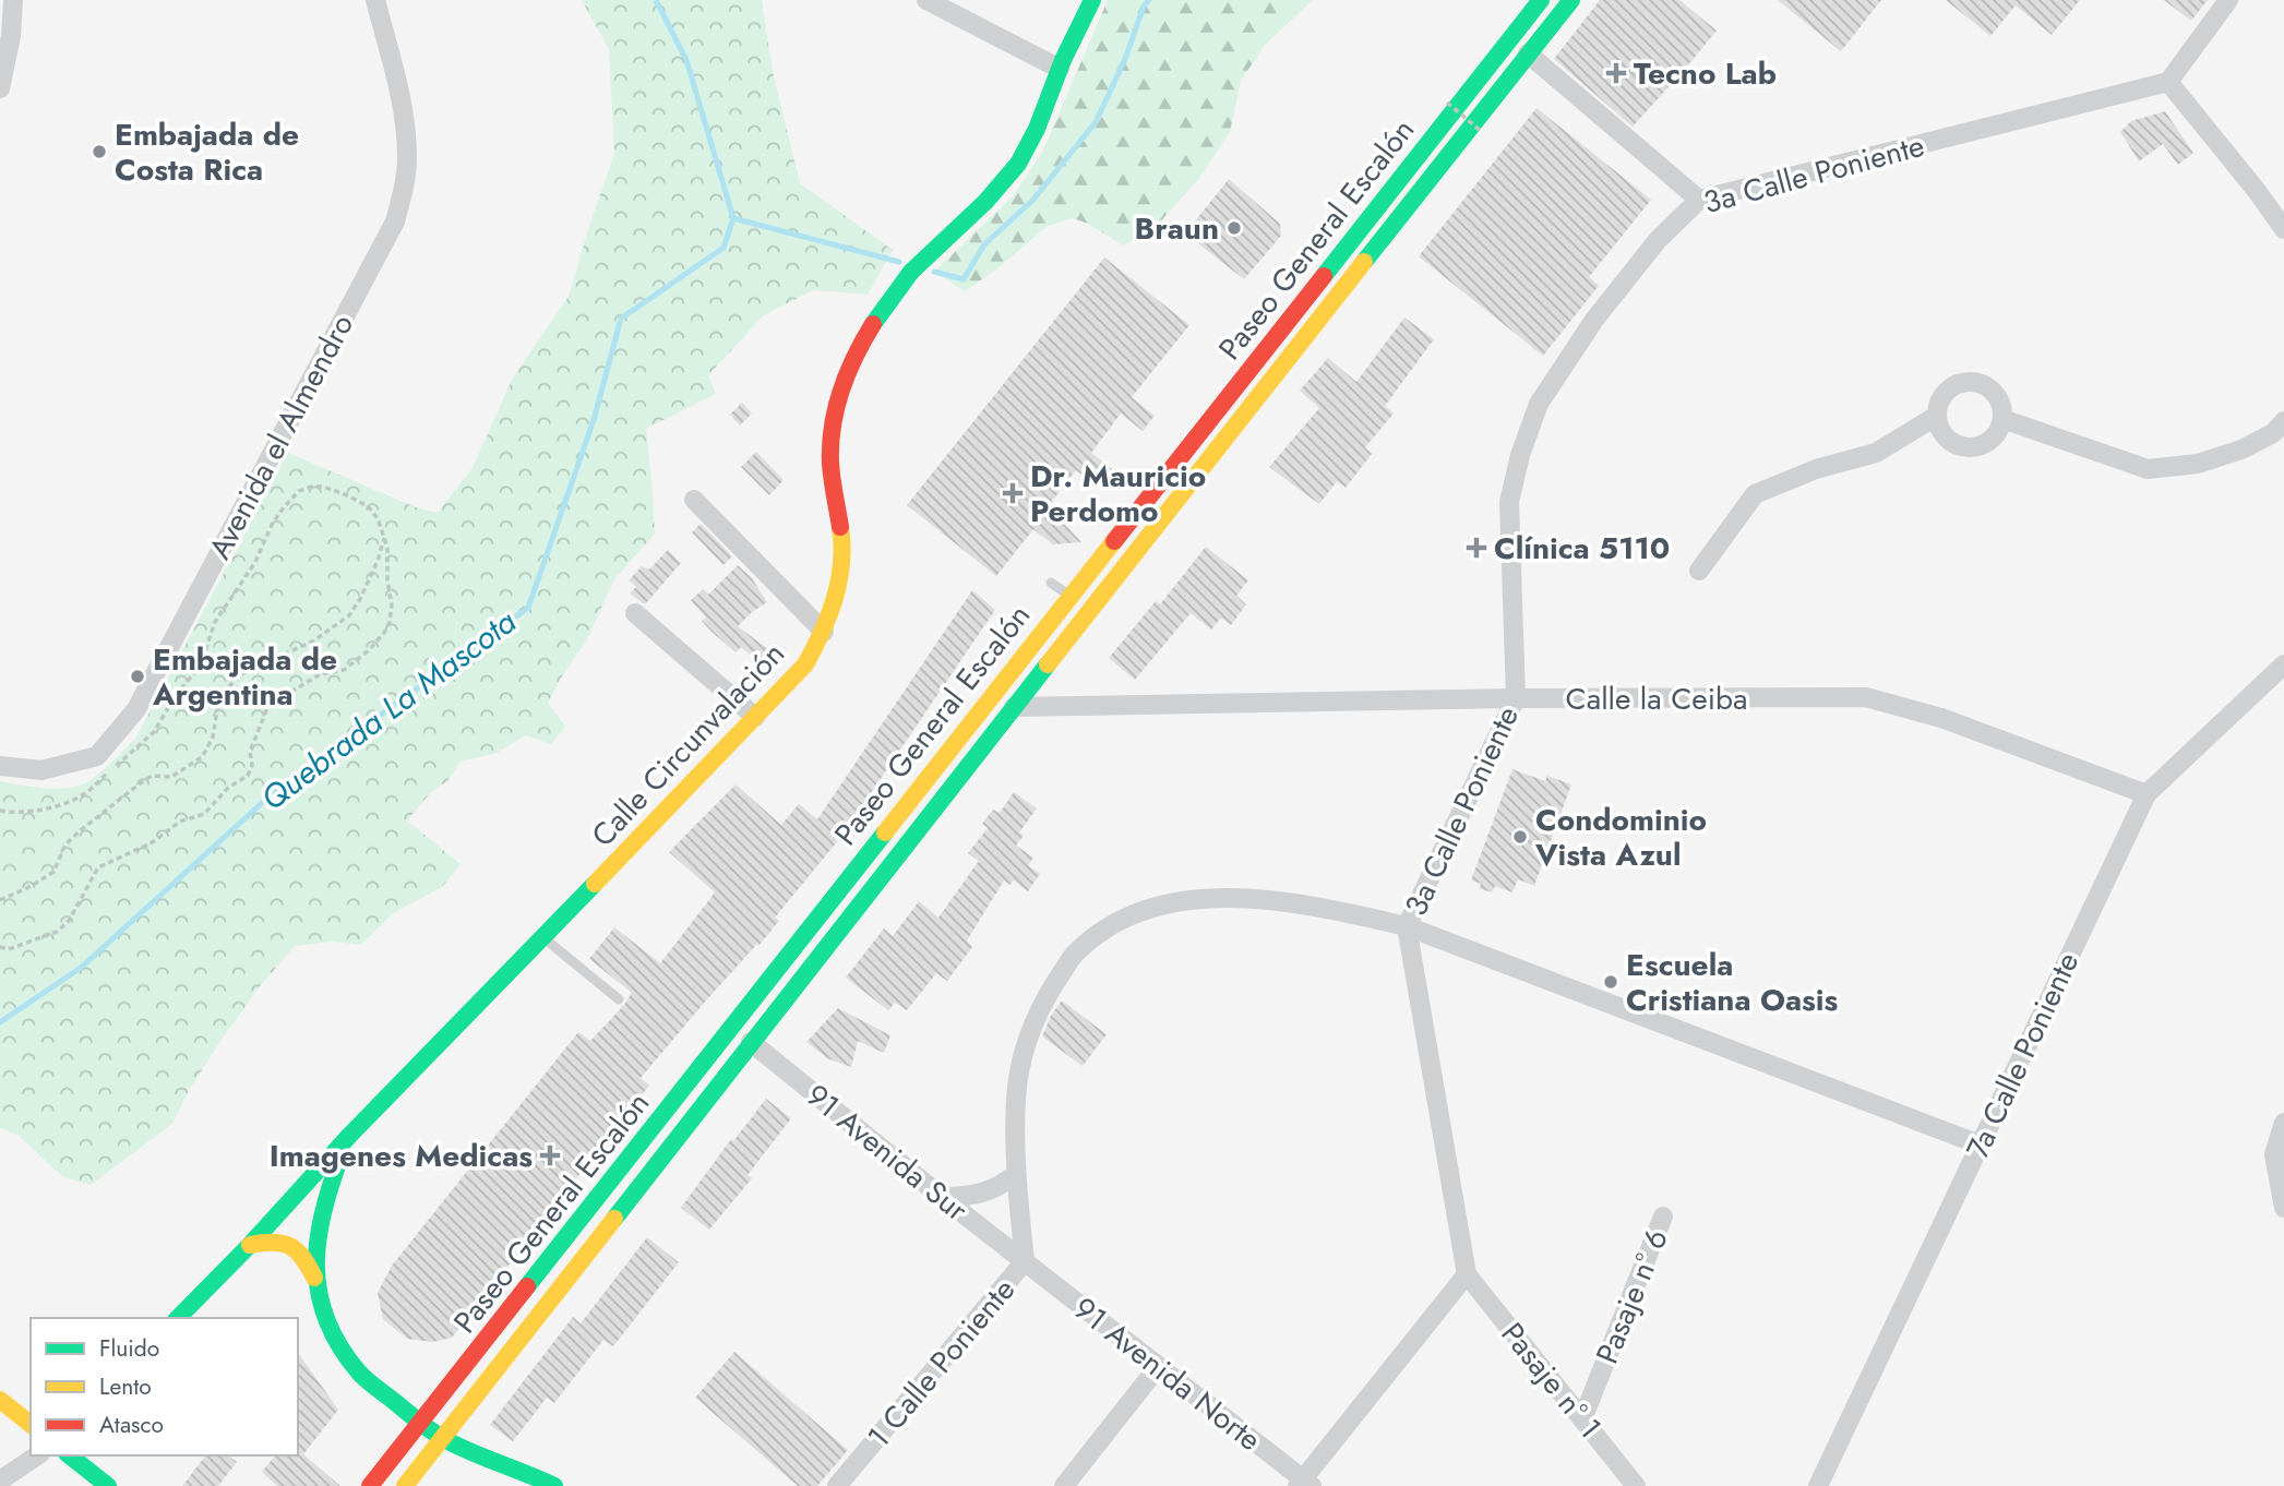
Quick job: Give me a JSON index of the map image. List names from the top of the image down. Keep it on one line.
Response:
{"streets":{"main road":["Paseo General Escalón","Calle Circunvalación"],"street":["3a Calle Poniente","Avenida el Almendro","Calle la Ceiba","7a Calle Poniente","91 Avenida Sur","Pasaje n° 6","1 Calle Poniente","91 Avenida Norte","Pasaje n° 1"]},"crossings":[["3a Calle Poniente","Calle la Ceiba"],["3a Calle Poniente","1 Calle Poniente"],["3a Calle Poniente","Pasaje n° 1"],["Paseo General Escalón","Calle la Ceiba"],["Paseo General Escalón","91 Avenida Sur"],["Calle la Ceiba","7a Calle Poniente"],["7a Calle Poniente","1 Calle Poniente"],["91 Avenida Sur","1 Calle Poniente"],["91 Avenida Sur","91 Avenida Norte"],["Pasaje n° 6","Pasaje n° 1"],["1 Calle Poniente","91 Avenida Norte"]],"water":["Quebrada La Mascota"],"places":{"health":["Tecno Lab","Dr. Mauricio Perdomo","Clínica 5110","Imagenes Medicas"],"other":["Embajada de Costa Rica","Braun","Embajada de Argentina","Condominio Vista Azul","Escuela Cristiana Oasis"]},"legend":["Fluido","Lento","Atasco"]}
